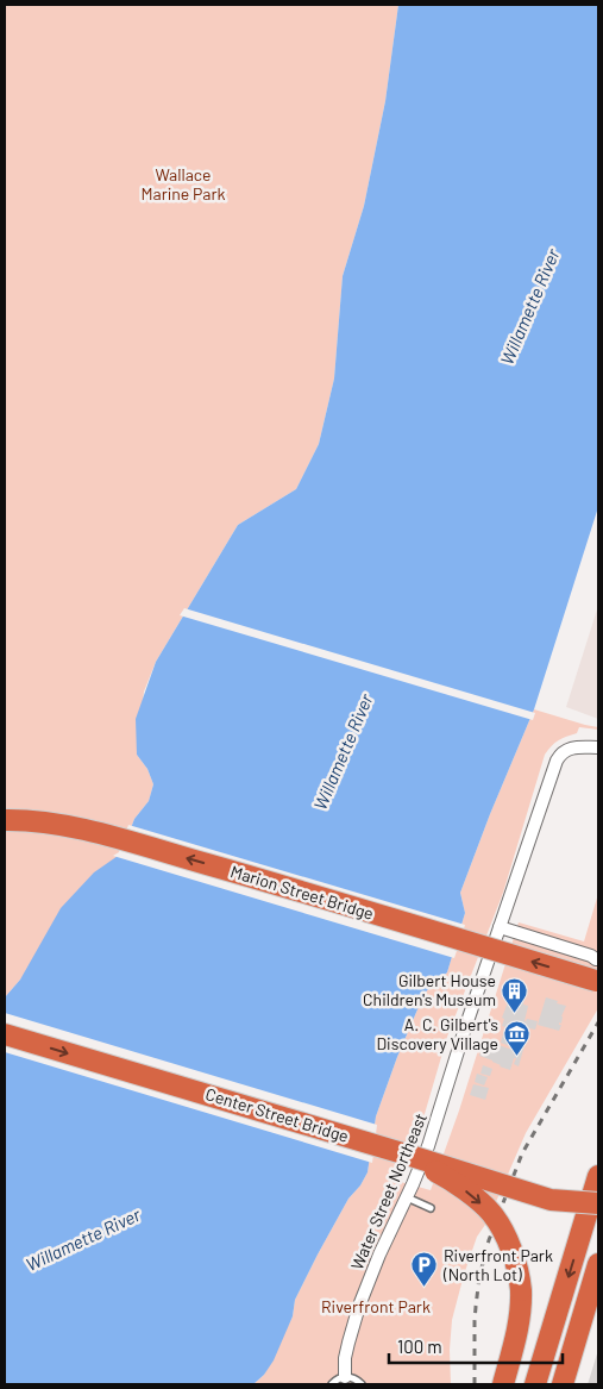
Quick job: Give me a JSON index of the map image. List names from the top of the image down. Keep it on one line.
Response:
{"streets":{"highway":["Marion Street Bridge","Center Street Bridge"],"street":["Water Street Northeast"]},"one_way":["Marion Street Bridge","Center Street Bridge"],"water":["Willamette River"],"parks":["Wallace Marine Park","Riverfront Park"],"places":{"building":["Gilbert House Children's Museum"],"museum":["A. C. Gilbert's Discovery Village"],"parking":["Riverfront Park (North Lot)"]},"scale_bar":"100 m"}
